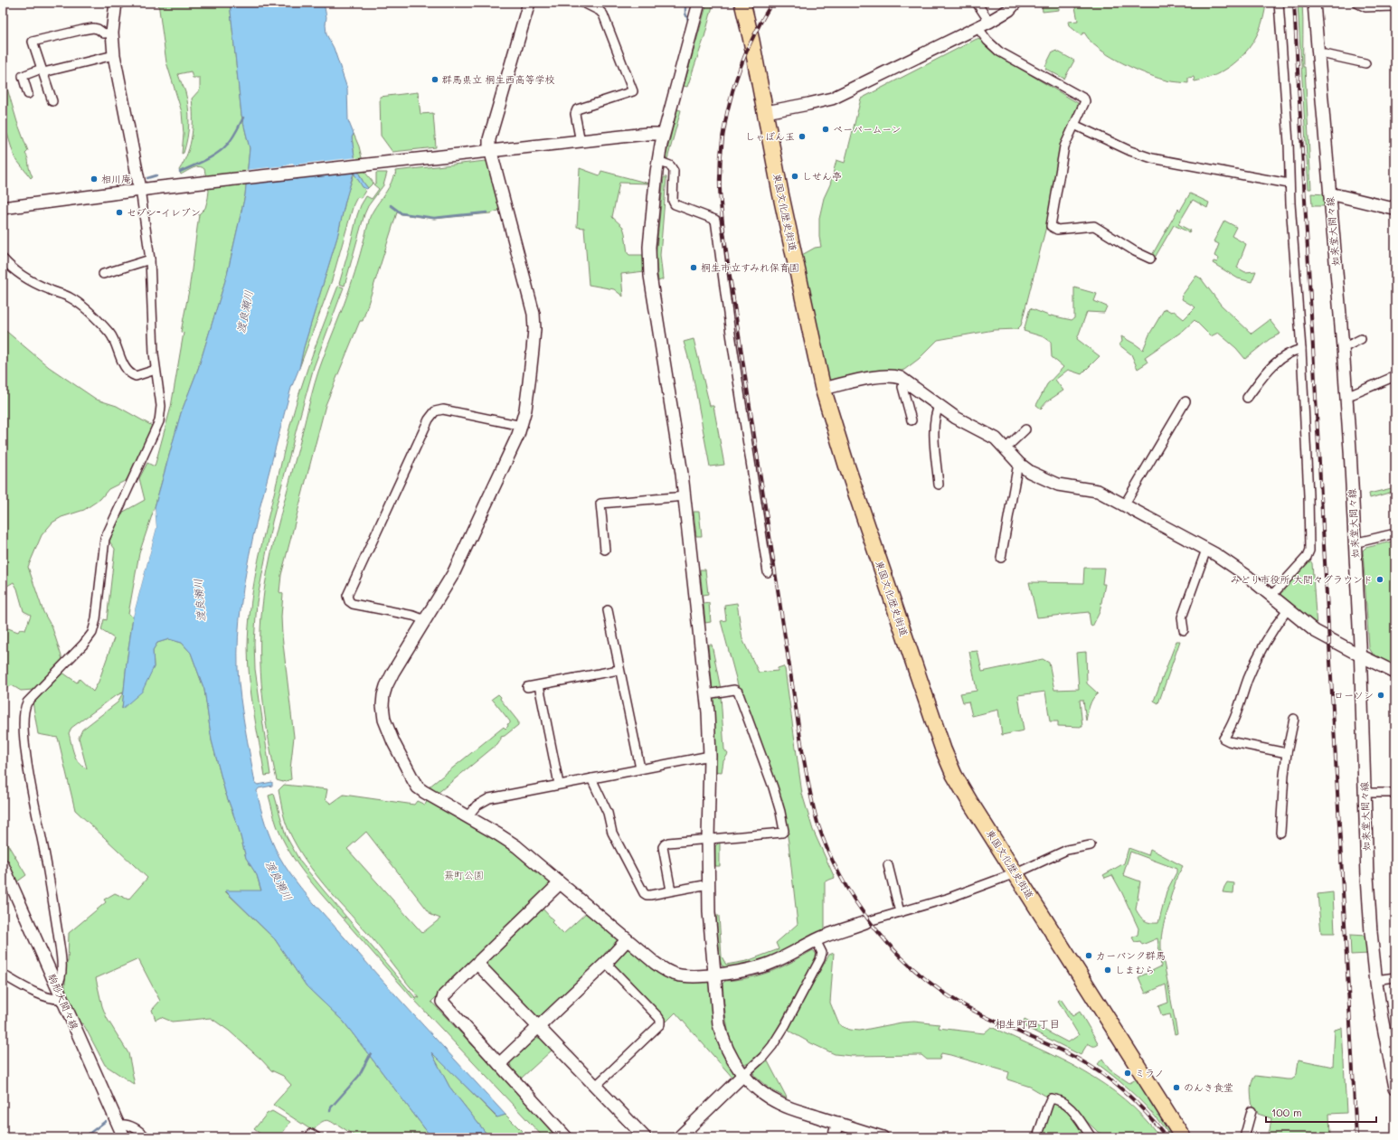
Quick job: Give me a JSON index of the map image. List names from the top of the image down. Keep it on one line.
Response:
{"streets":{"highway":["東国文化歴史街道"],"street":["如来堂大間々線","駒形大間々線"]},"districts":["相生町四丁目"],"water":["渡良瀬川"],"parks":["蕪町公園"],"places":["群馬県立 桐生西高等学校","ペーパームーン","しゃぼん玉","しせん亭","相川庵","セブン-イレブン","桐生市立すみれ保育園","みどり市役所 大間々グラウンド","ローソン","カーバンク群馬","しまむら","ミラノ","のんき食堂"],"scale_bar":"100 m"}
